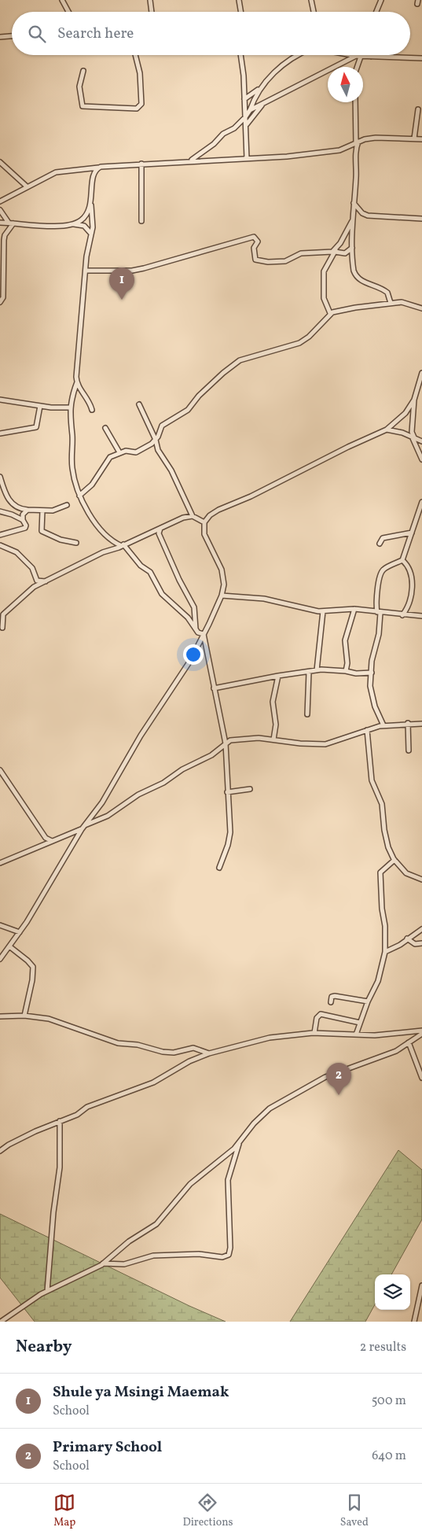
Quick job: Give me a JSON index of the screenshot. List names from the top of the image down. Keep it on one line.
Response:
{"north":"top","page":{"search":"Search here","pins":["1","2"],"heading":["Nearby","2 results"],"list":[{"mark":"1","name":"Shule ya Msingi Maemak","note":"School","value":"500 m"},{"mark":"2","name":"Primary School","note":"School","value":"640 m"}],"nav":["Map","Directions","Saved"]}}
